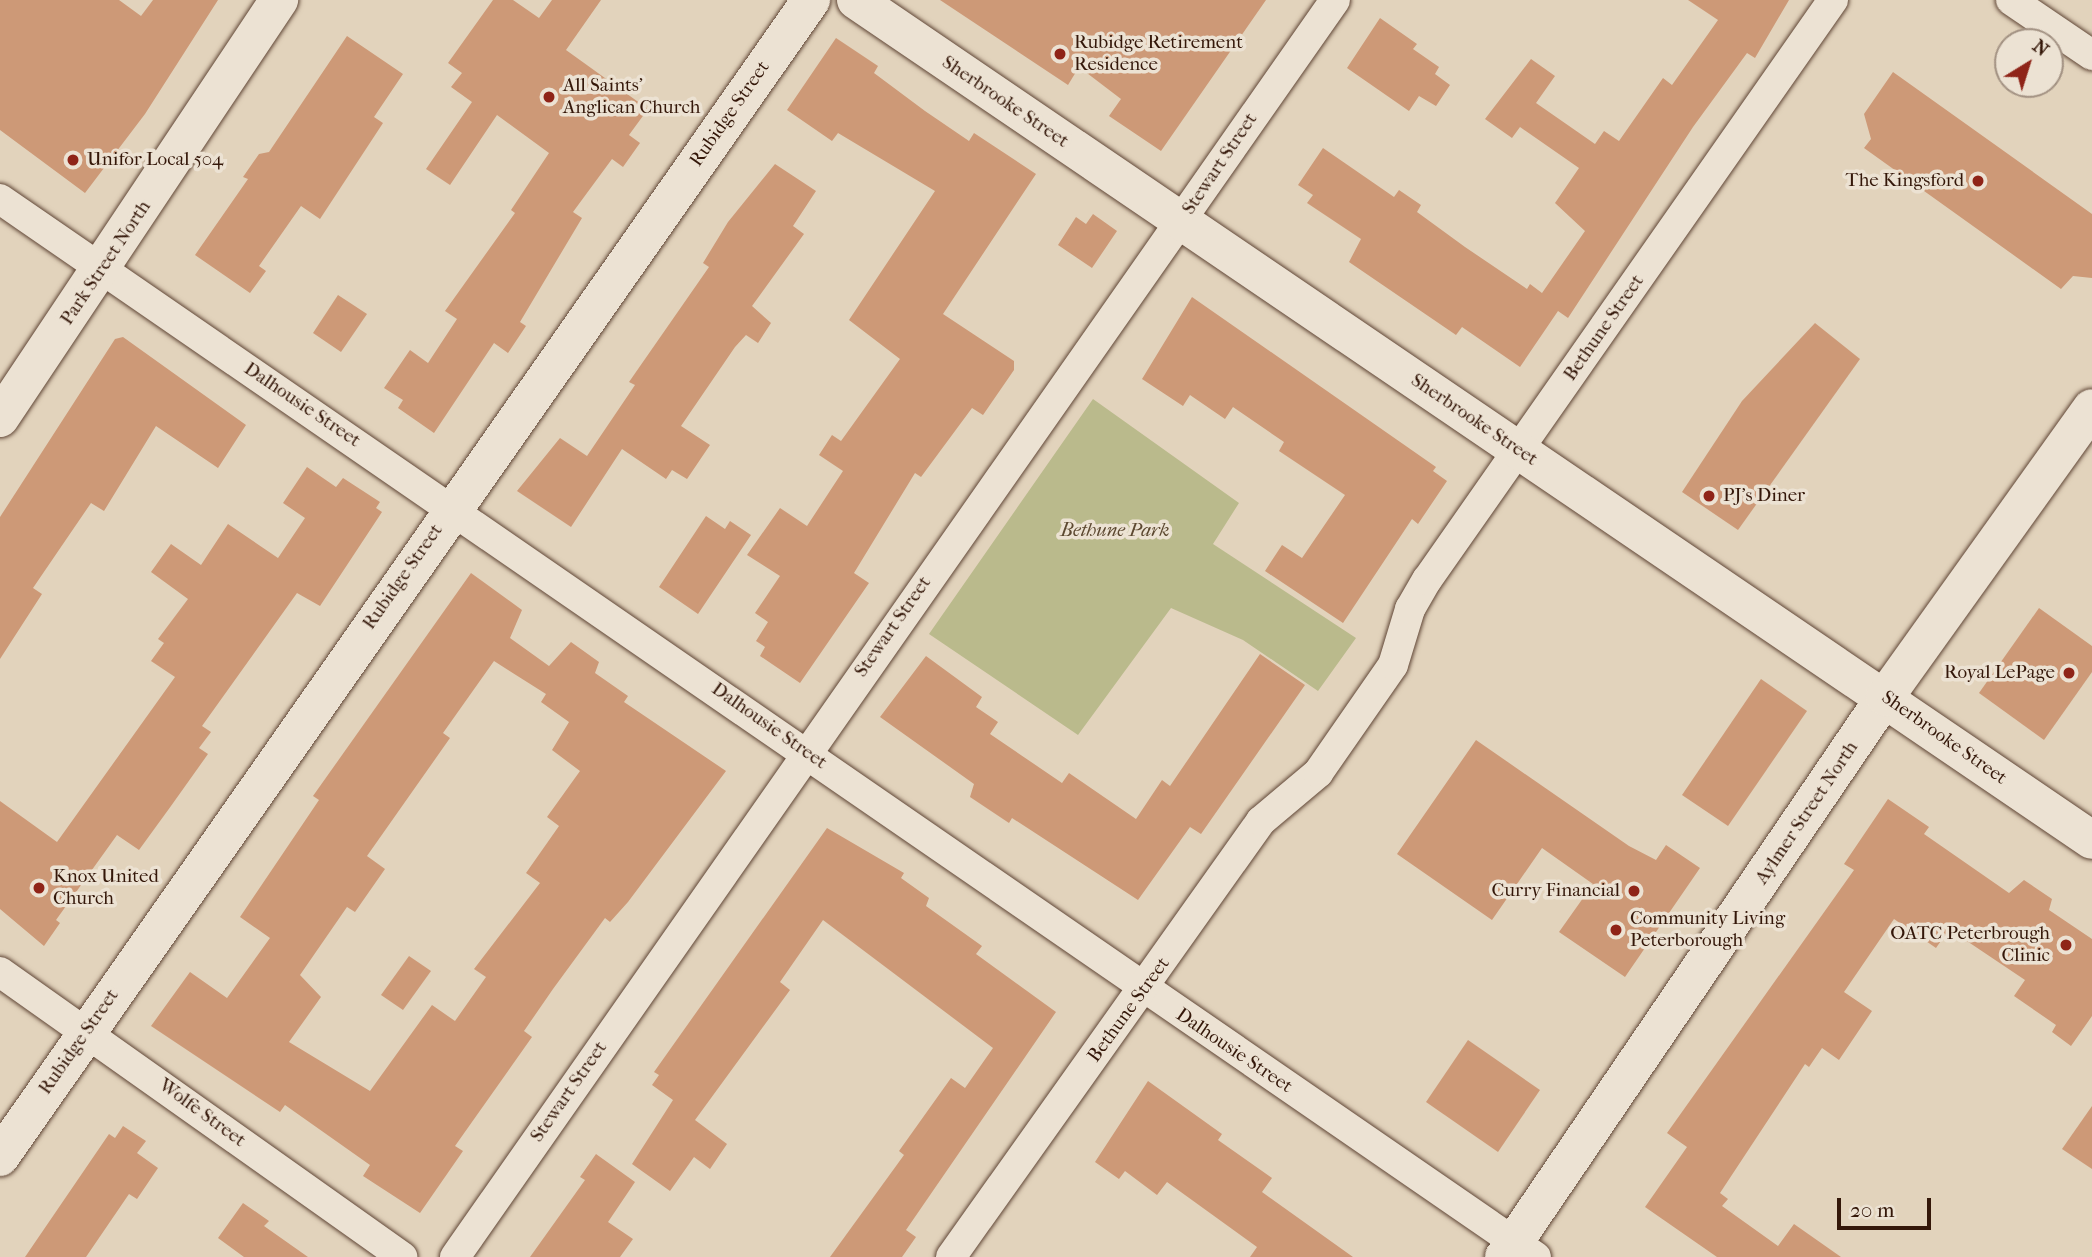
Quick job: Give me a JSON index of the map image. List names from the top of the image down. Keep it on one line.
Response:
{"streets":{"main road":["Sherbrooke Street","Rubidge Street","Park Street North","Aylmer Street North"],"street":["Stewart Street","Bethune Street","Dalhousie Street","Wolfe Street"]},"crossings":[["Sherbrooke Street","Stewart Street"],["Sherbrooke Street","Bethune Street"],["Sherbrooke Street","Aylmer Street North"],["Rubidge Street","Dalhousie Street"],["Rubidge Street","Wolfe Street"],["Stewart Street","Dalhousie Street"],["Park Street North","Dalhousie Street"],["Bethune Street","Dalhousie Street"],["Dalhousie Street","Aylmer Street North"]],"parks":["Bethune Park"],"places":["Rubidge Retirement Residence","All Saints' Anglican Church","Unifor Local 504","The Kingsford","PJ's Diner","Royal LePage","Knox United Church","Curry Financial","Community Living Peterborough","OATC Peterbrough Clinic"],"scale_bar":"20 m","north":"top right"}
